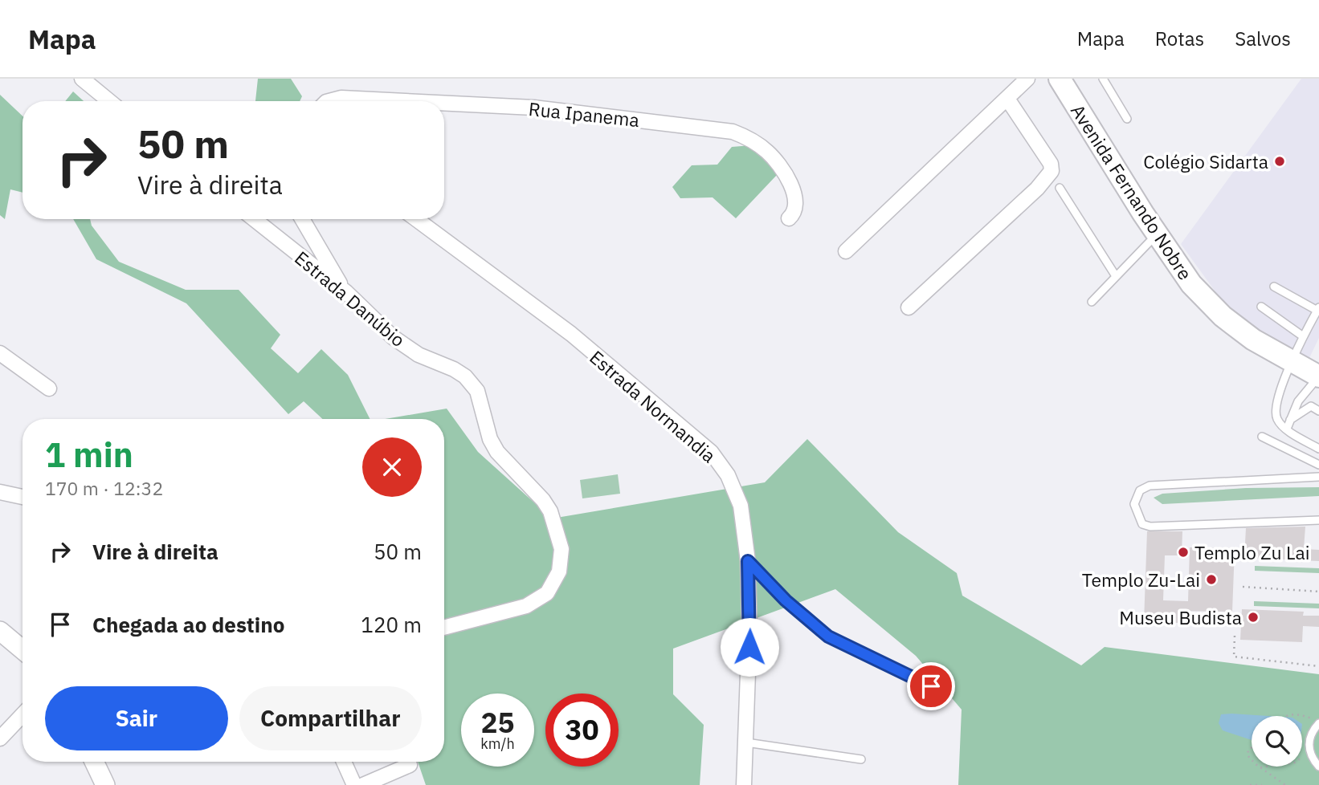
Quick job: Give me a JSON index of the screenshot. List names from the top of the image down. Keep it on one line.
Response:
{"streets":{"main road":["Avenida Fernando Nobre"],"street":["Rua Ipanema","Estrada Danúbio","Estrada Normandia"]},"places":["Colégio Sidarta","Templo Zu Lai","Templo Zu-Lai","Museu Budista"],"page":{"header":"Mapa","nav":["Mapa","Rotas","Salvos"],"turn":["50 m","Vire à direita"],"heading":["1 min","170 m · 12:32"],"list":[{"name":"Vire à direita","value":"50 m"},{"name":"Chegada ao destino","value":"120 m"}],"buttons":["Sair","Compartilhar"],"speed":"25 km/h","limit":"30"}}
